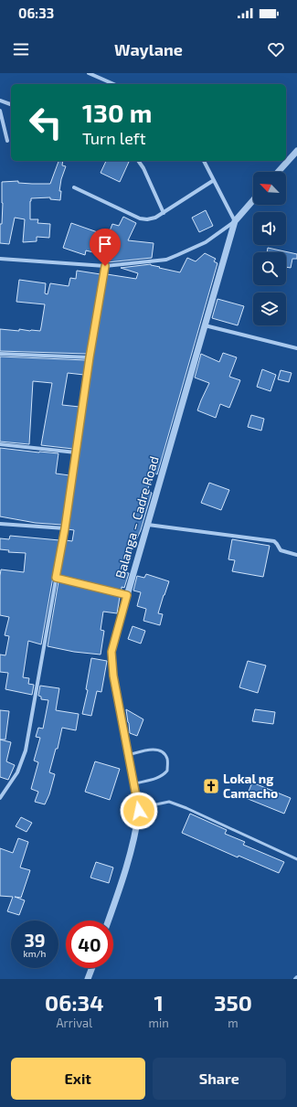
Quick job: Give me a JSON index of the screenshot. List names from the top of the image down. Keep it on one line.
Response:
{"streets":{"street":["Balanga – Cadre Road"]},"places":{"church":["Lokal ng Camacho"]},"north":"top left","page":{"status":"06:33","header":"Waylane","turn":["130 m","Turn left"],"speed":"39 km/h","limit":"40","eta":["06:34","Arrival","1","min","350","m"],"buttons":["Exit","Share"]}}
